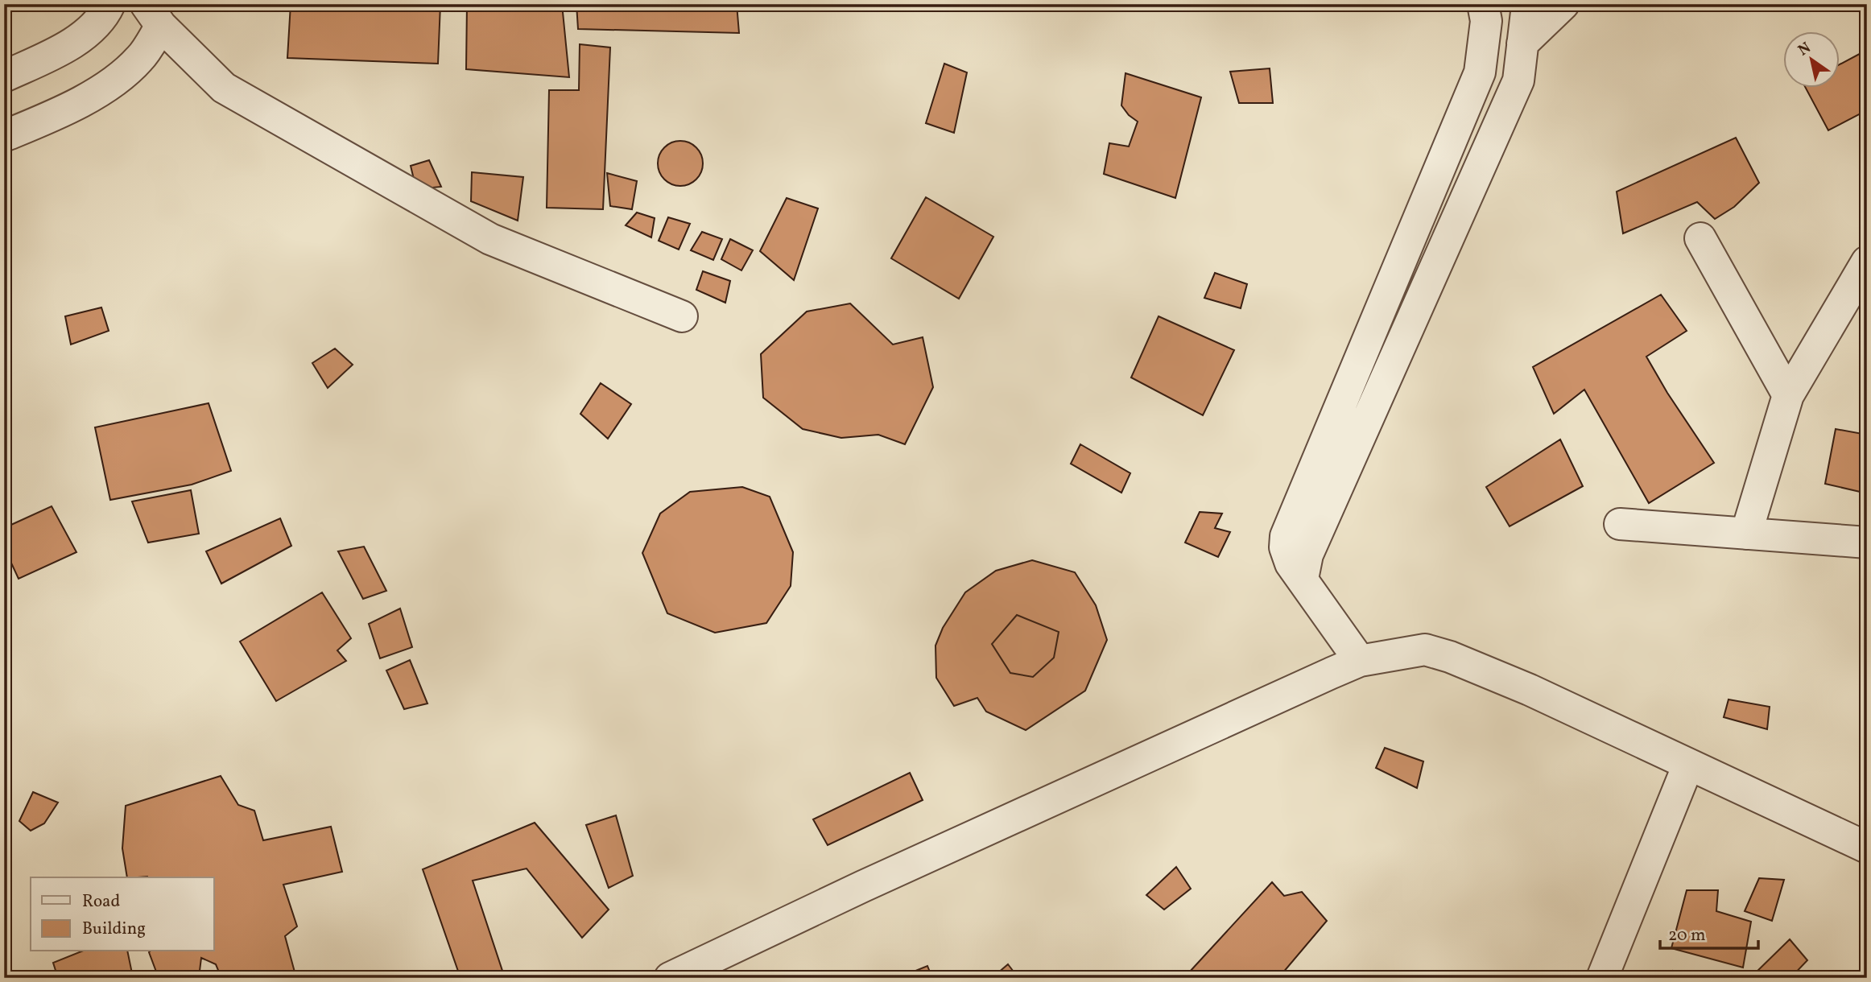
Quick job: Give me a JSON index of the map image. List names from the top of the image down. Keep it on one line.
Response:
{"legend":["Road","Building"],"scale_bar":"20 m","north":"top left"}
